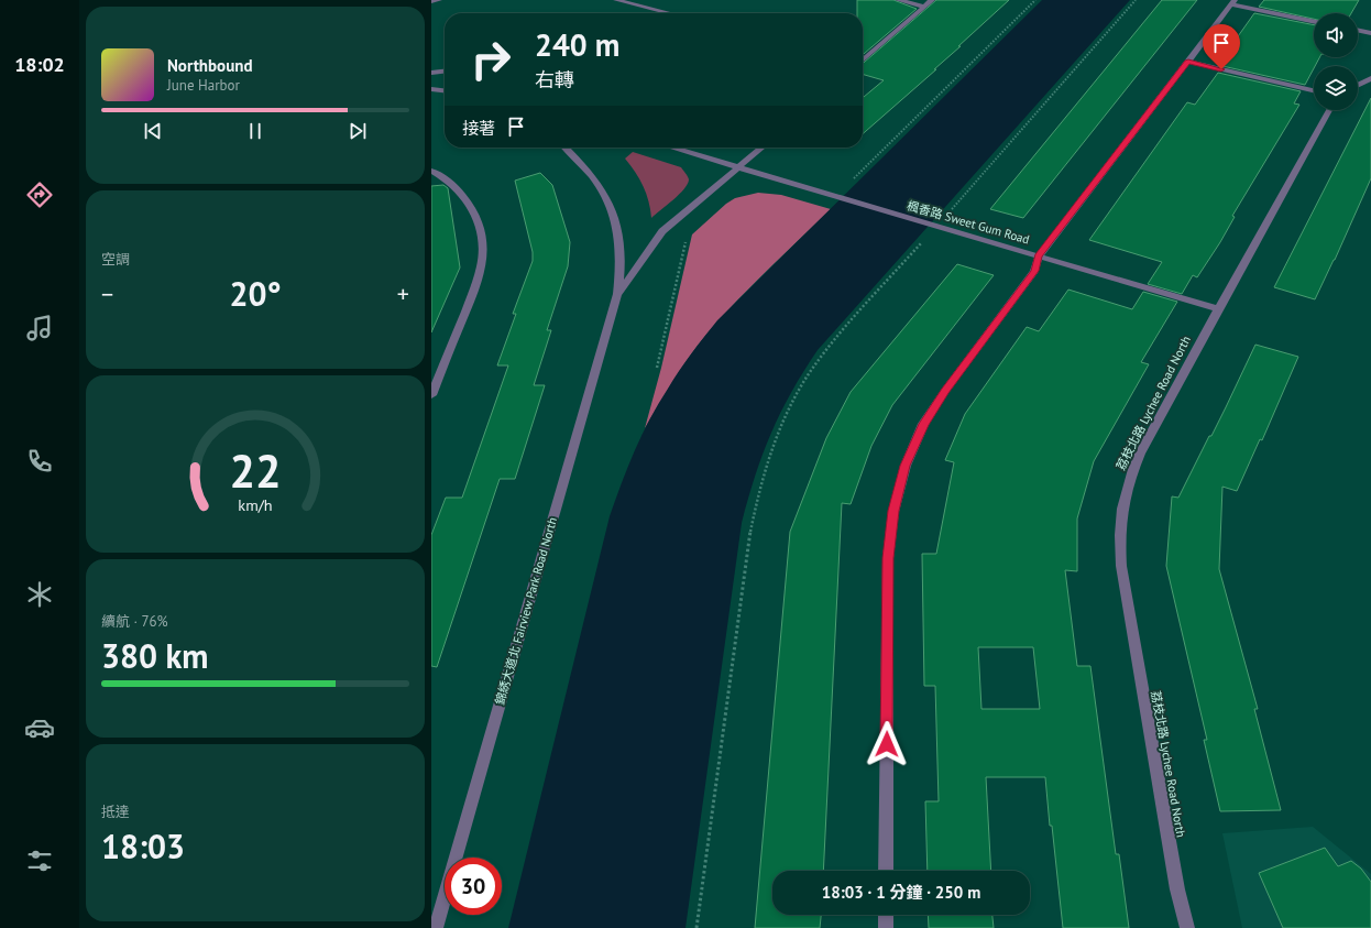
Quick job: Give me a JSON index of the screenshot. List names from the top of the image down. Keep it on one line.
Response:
{"streets":{"street":["楓香路 Sweet Gum Road","荔枝北路 Lychee Road North","錦綉大道北 Fairview Park Road North"]},"crossings":[["楓香路 Sweet Gum Road","荔枝北路 Lychee Road North"]],"page":{"tabs":"18:02","turn":["240 m","右轉"],"song":["Northbound","June Harbor"],"then":"接著","tile":["空調",["續航 · 76%","380 km"],["抵達","18:03"]],"heat":["−","20°","+"],"limit":"30","trip":"18:03 · 1 分鐘 · 250 m","gauge":["22","km/h"]}}
